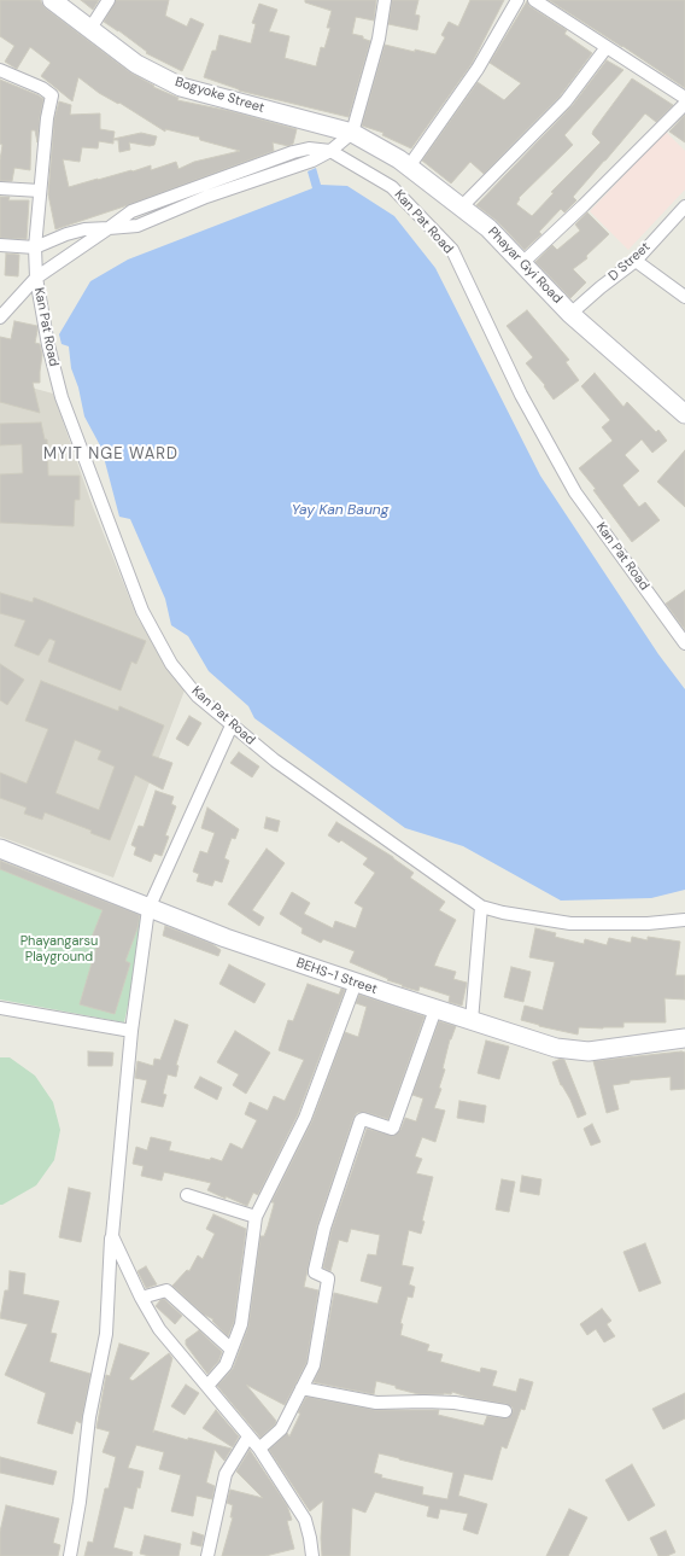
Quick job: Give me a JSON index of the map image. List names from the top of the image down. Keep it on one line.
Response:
{"streets":{"main road":["Bogyoke Street","Phayar Gyi Road","BEHS-1 Street"],"street":["Kan Pat Road","D Street"]},"crossings":[["Bogyoke Street","Phayar Gyi Road"],["D Street","Phayar Gyi Road"]],"districts":["MYIT NGE WARD"],"water":["Yay Kan Baung"],"parks":["Phayangarsu Playground"]}
